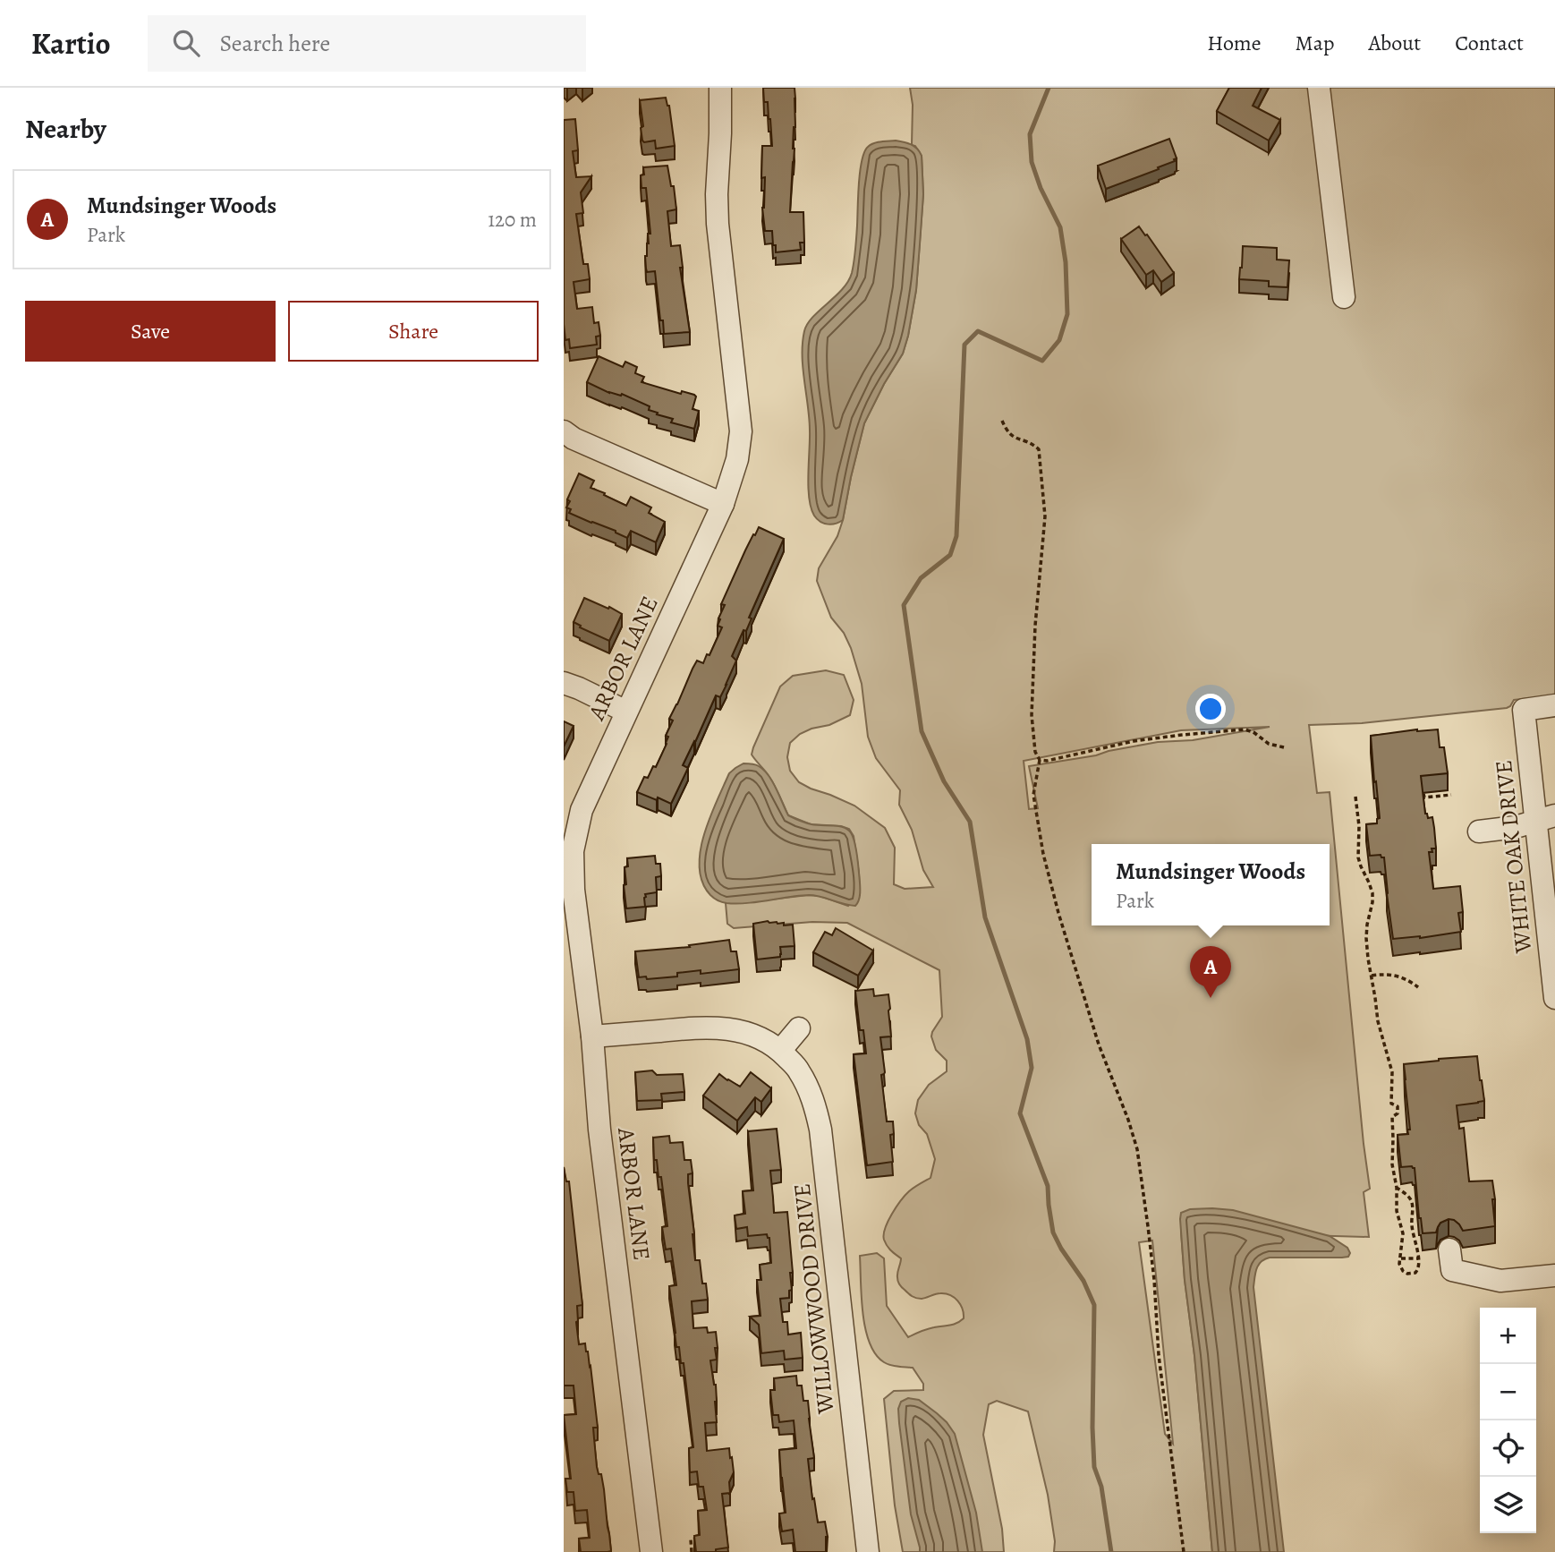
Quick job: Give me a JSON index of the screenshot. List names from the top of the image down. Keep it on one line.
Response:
{"streets":{"street":["ARBOR LANE","WHITE OAK DRIVE","WILLOWWOOD DRIVE"]},"crossings":[["ARBOR LANE","WILLOWWOOD DRIVE"]],"page":{"header":"Kartio","search":"Search here","nav":["Home","Map","About","Contact"],"heading":"Nearby","list":[{"mark":"A","name":"Mundsinger Woods","note":"Park","value":"120 m"}],"buttons":["Save","Share"],"popup":["Mundsinger Woods","Park"],"pins":"A","map_buttons":["+","−"]}}
